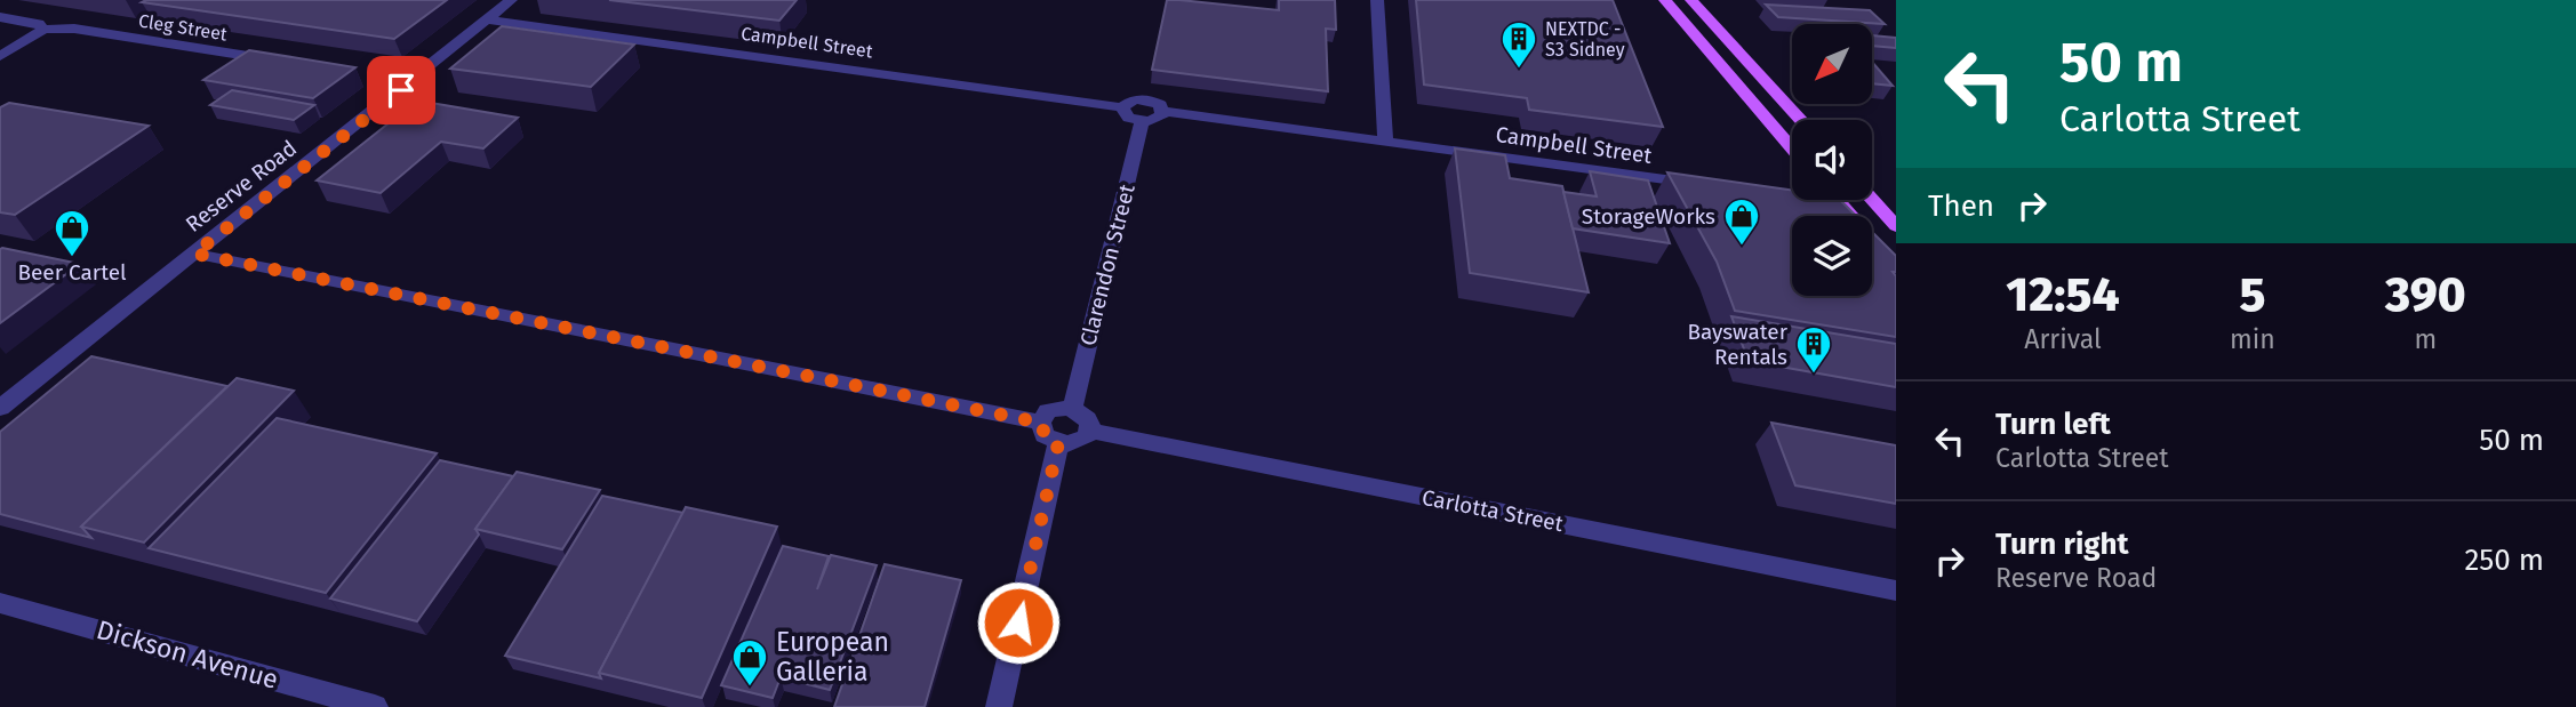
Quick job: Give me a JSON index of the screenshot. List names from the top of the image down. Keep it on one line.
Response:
{"streets":{"street":["Cleg Street","Campbell Street","Reserve Road","Clarendon Street","Carlotta Street","Dickson Avenue"]},"crossings":[["Campbell Street","Reserve Road"],["Clarendon Street","Carlotta Street"]],"places":{"building":["NEXTDC - S3 Sidney","Bayswater Rentals"],"shop":["StorageWorks","Beer Cartel","European Galleria"]},"north":"bottom left","page":{"turn":["50 m","Carlotta Street"],"then":"Then","eta":["12:54","Arrival","5","min","390","m"],"list":[{"name":"Turn left","note":"Carlotta Street","value":"50 m"},{"name":"Turn right","note":"Reserve Road","value":"250 m"}]}}
